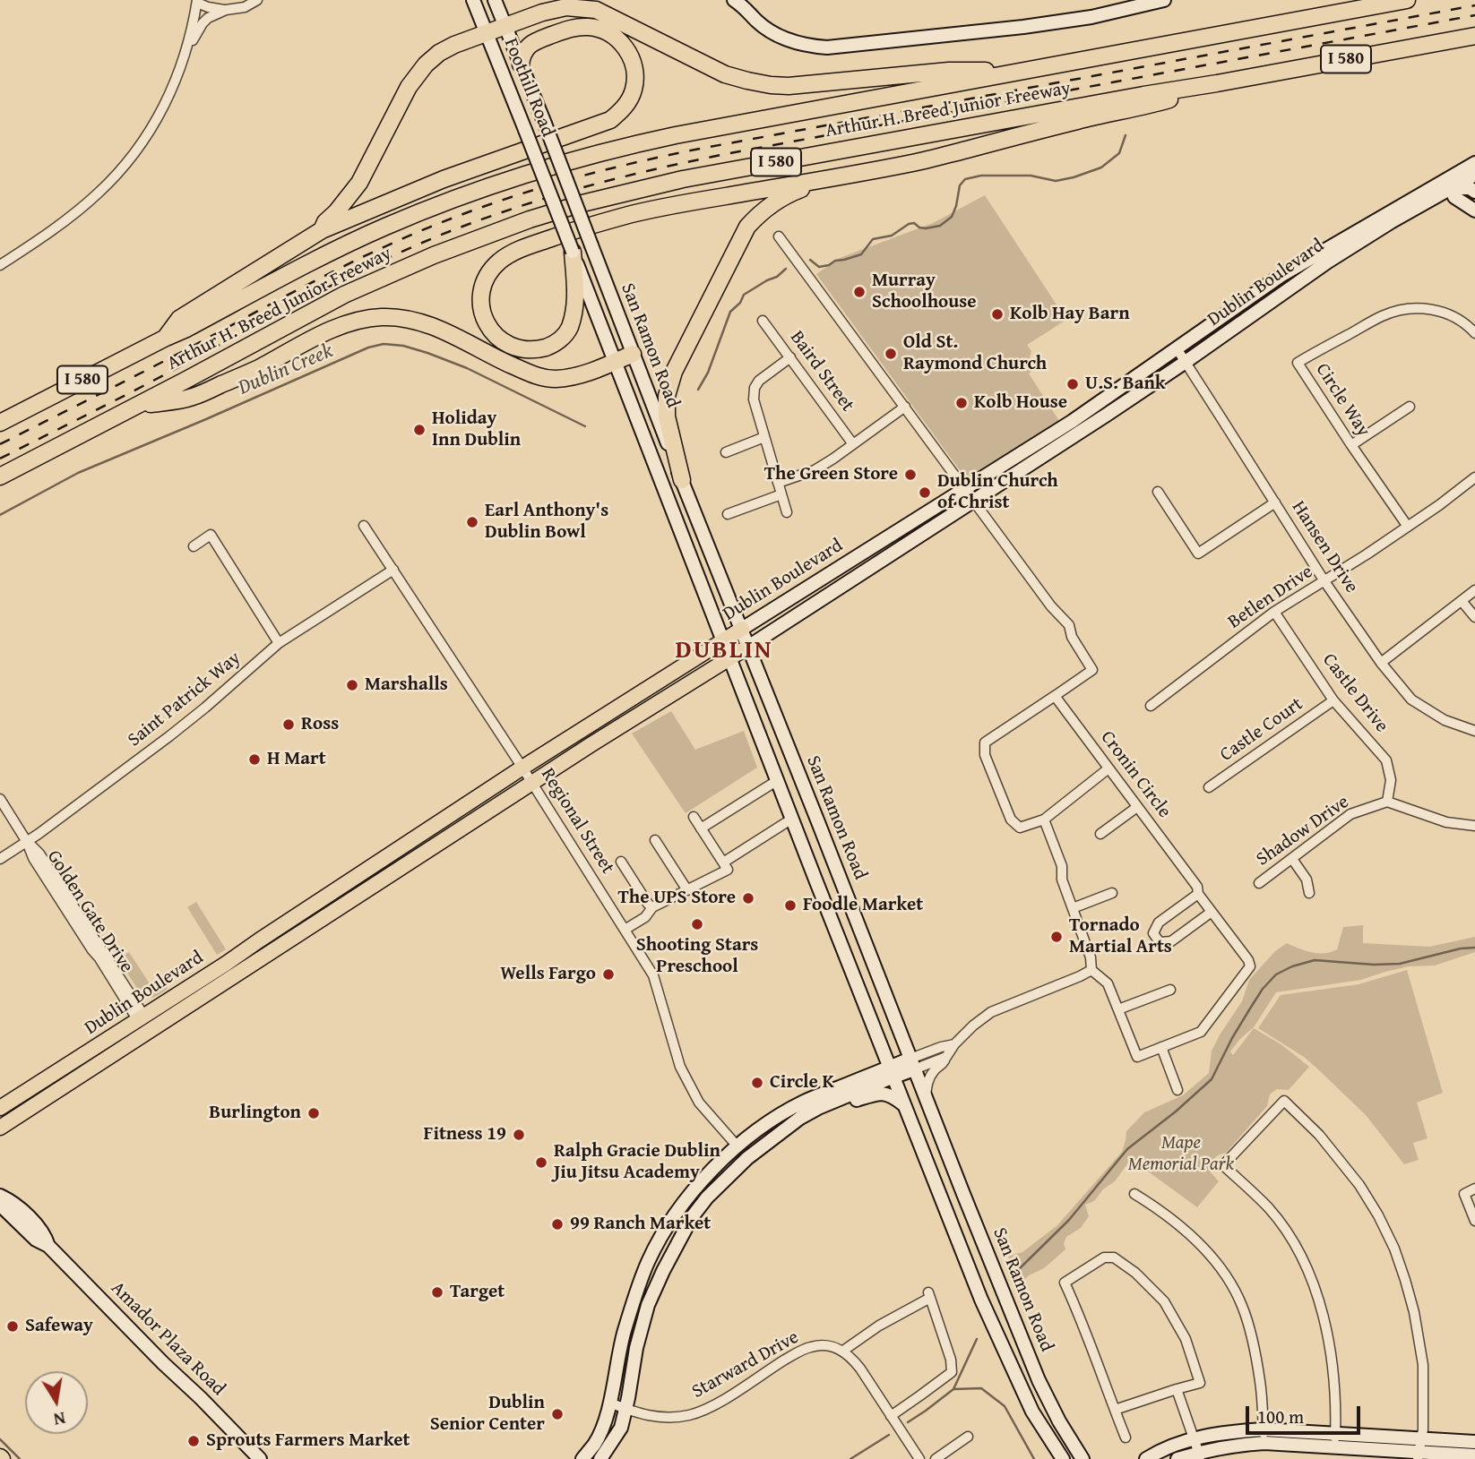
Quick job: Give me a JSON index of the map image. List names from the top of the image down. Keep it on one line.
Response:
{"streets":{"highway":["I 580","Arthur H. Breed Junior Freeway"],"main road":["Dublin Boulevard"],"street":["Foothill Road","San Ramon Road","Baird Street","Circle Way","Hansen Drive","Betlen Drive","Castle Drive","Saint Patrick Way","Castle Court","Cronin Circle","Regional Street","Shadow Drive","Golden Gate Drive","Amador Plaza Road","Starward Drive"]},"crossings":[["Foothill Road","San Ramon Road"],["Dublin Boulevard","San Ramon Road"],["Dublin Boulevard","Hansen Drive"],["Dublin Boulevard","Regional Street"],["Dublin Boulevard","Golden Gate Drive"],["Circle Way","Betlen Drive"],["Hansen Drive","Betlen Drive"],["Betlen Drive","Castle Drive"],["Castle Drive","Castle Court"],["Castle Drive","Shadow Drive"],["Saint Patrick Way","Regional Street"],["Saint Patrick Way","Golden Gate Drive"]],"districts":["DUBLIN"],"water":["Dublin Creek"],"parks":["Mape Memorial Park"],"places":["Murray Schoolhouse","Kolb Hay Barn","Old St. Raymond Church","U.S. Bank","Kolb House","Holiday Inn Dublin","The Green Store","Dublin Church of Christ","Earl Anthony's Dublin Bowl","Marshalls","Ross","H Mart","The UPS Store","Foodle Market","Shooting Stars Preschool","Tornado Martial Arts","Wells Fargo","Circle K","Burlington","Fitness 19","Ralph Gracie Dublin Jiu Jitsu Academy","99 Ranch Market","Target","Safeway","Dublin Senior Center","Sprouts Farmers Market"],"scale_bar":"100 m","north":"bottom"}
